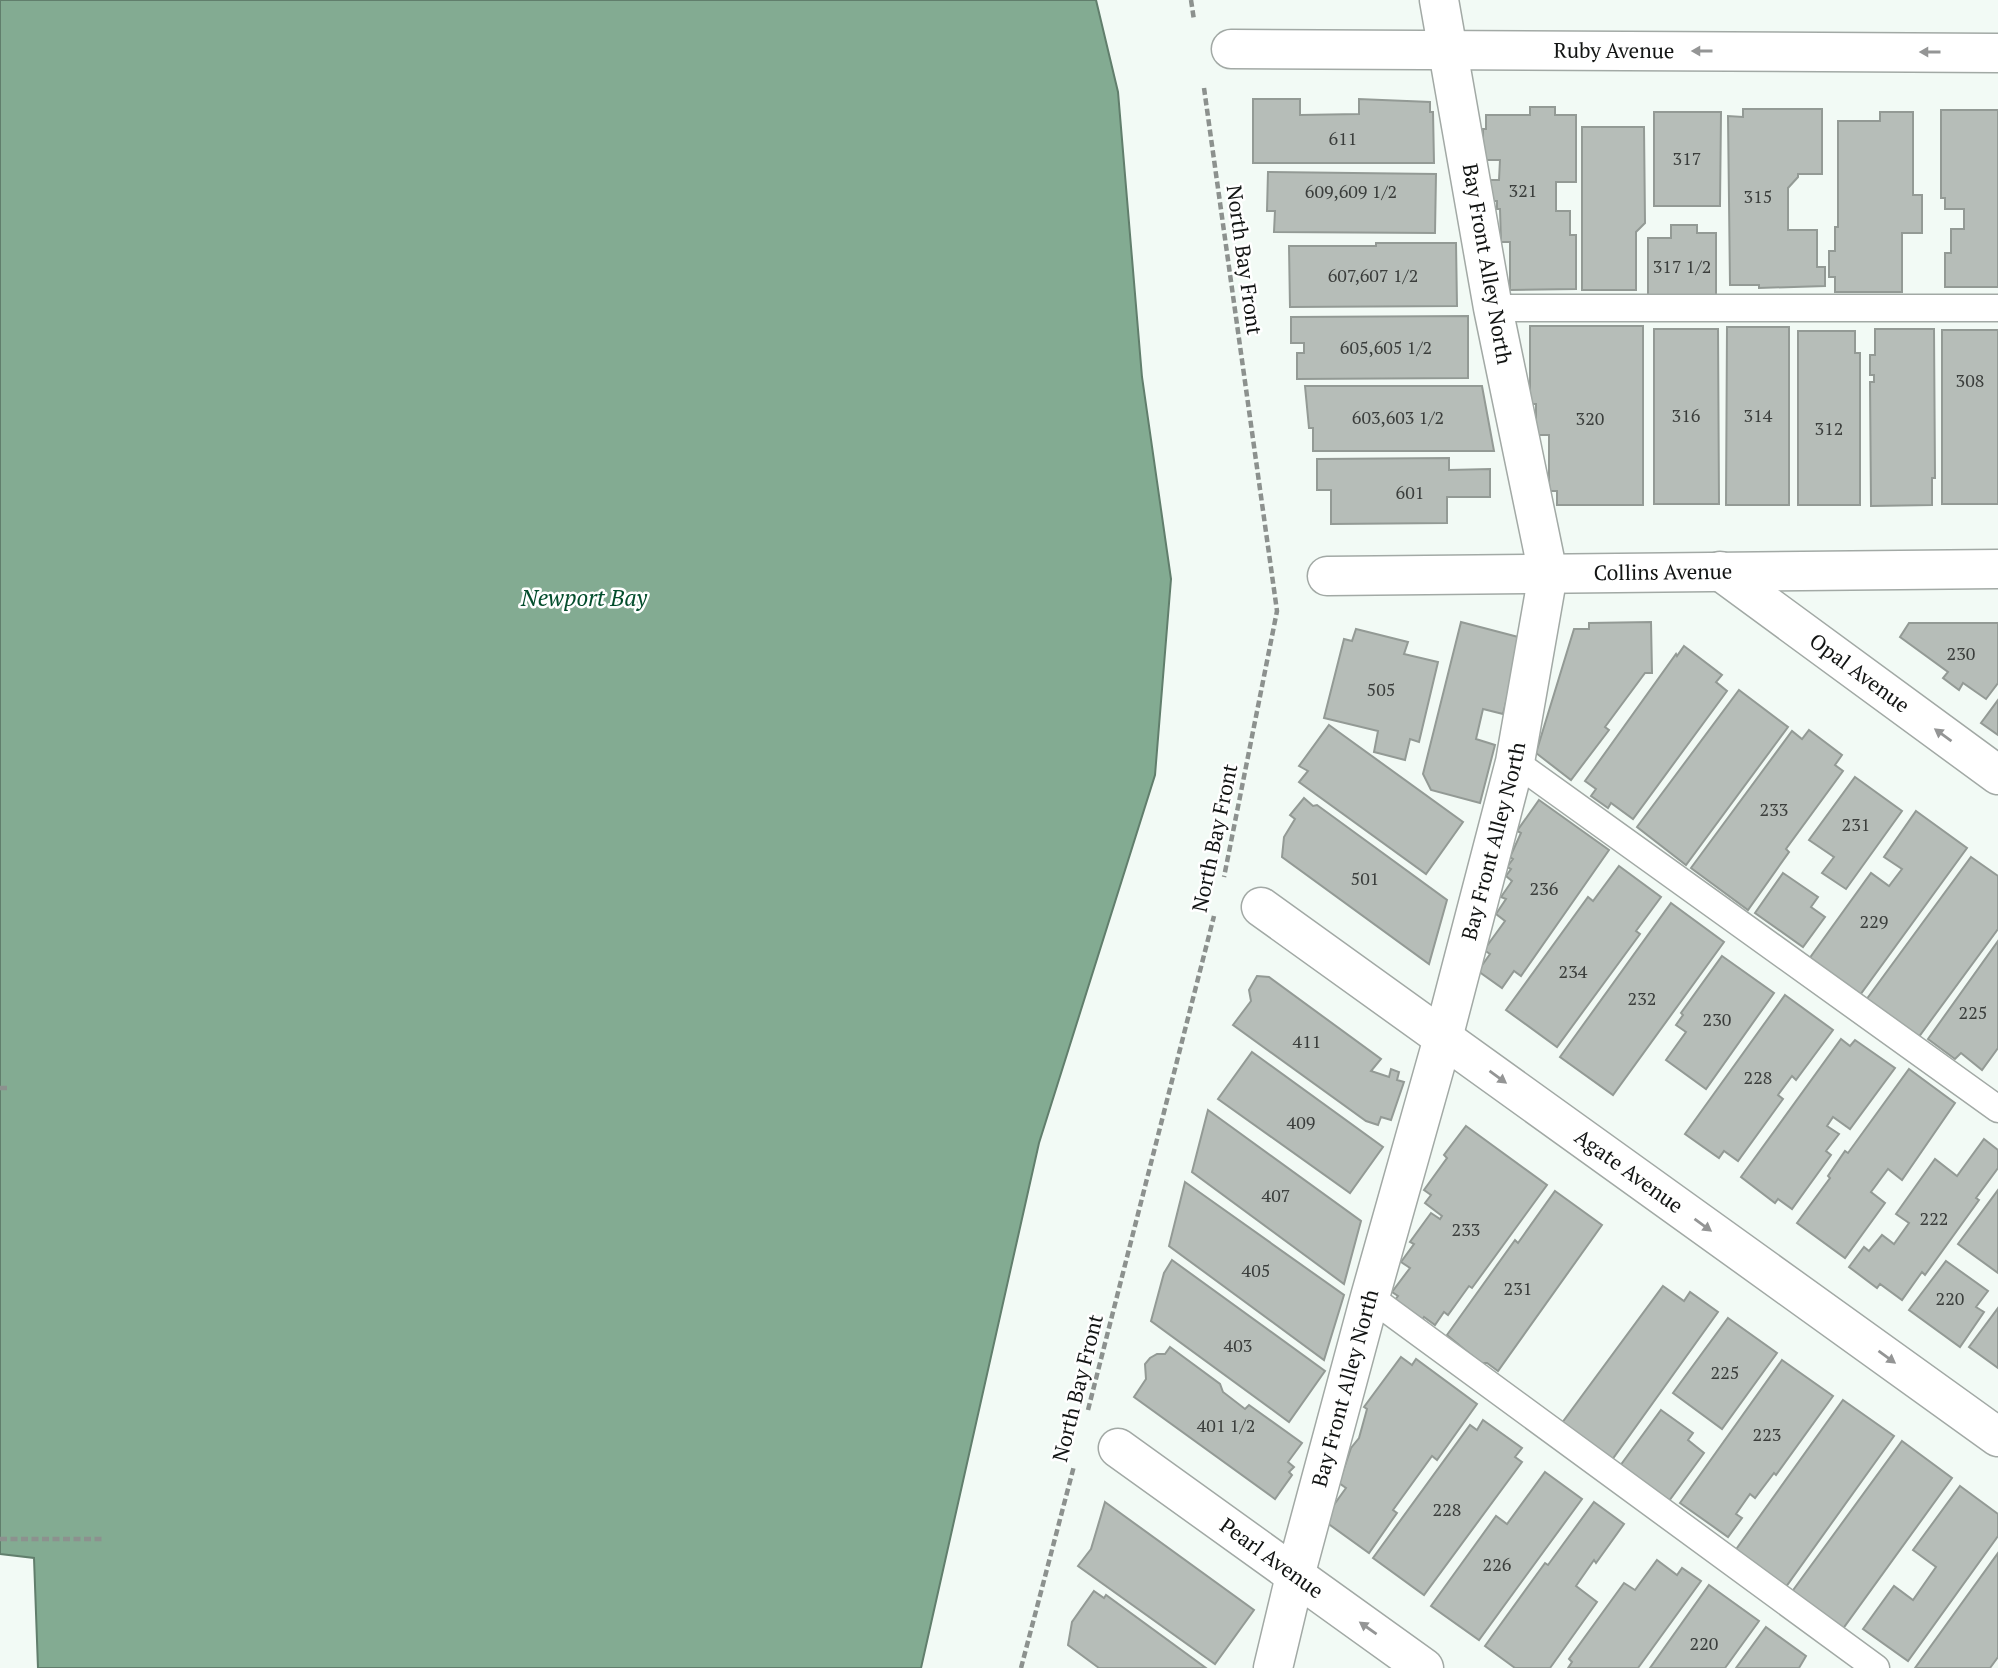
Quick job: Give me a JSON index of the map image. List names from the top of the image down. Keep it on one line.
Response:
{"streets":{"street":["Ruby Avenue","Bay Front Alley North","Collins Avenue","Opal Avenue","Agate Avenue","Pearl Avenue"],"path":["North Bay Front"]},"crossings":[["Ruby Avenue","Bay Front Alley North"],["Bay Front Alley North","Collins Avenue"],["Bay Front Alley North","Agate Avenue"],["Bay Front Alley North","Pearl Avenue"],["Collins Avenue","Opal Avenue"]],"one_way":["Ruby Avenue","Opal Avenue","Agate Avenue","Pearl Avenue"],"water":["Newport Bay"],"house_numbers":["611","317","321","609,609 1/2","315","317 1/2","607,607 1/2","605,605 1/2","308","316","314","603,603 1/2","320","312","601","230","505","233","231","501","236","229","234","232","225","230","411","228","409","407","222","233","405","231","220","403","225","401 1/2","223","228","226","220"]}
